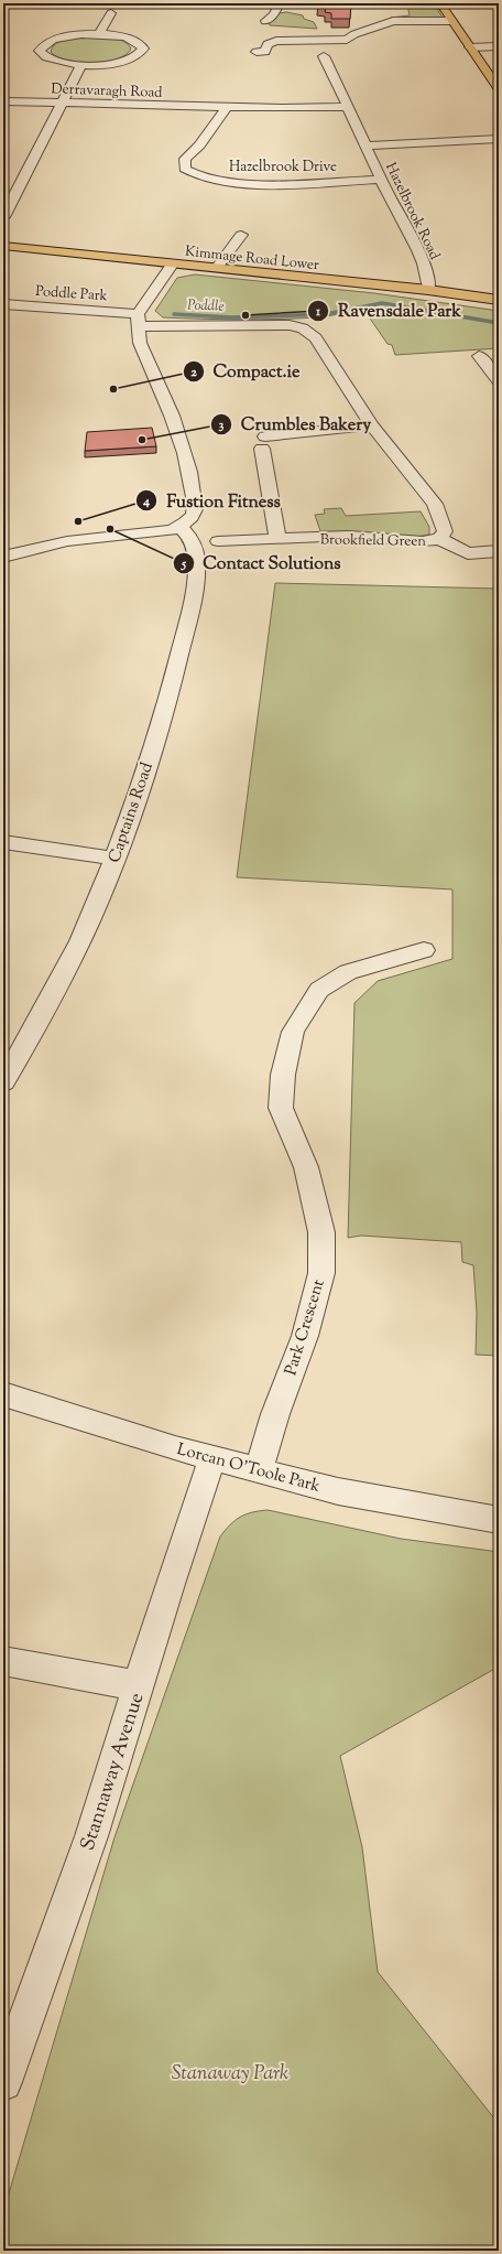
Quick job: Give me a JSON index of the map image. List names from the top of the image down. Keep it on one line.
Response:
{"streets":{"main road":["Kimmage Road Lower"],"street":["Derravaragh Road","Hazelbrook Drive","Hazelbrook Road","Poddle Park","Brookfield Green","Captains Road","Park Crescent","Lorcan O'Toole Park","Stannaway Avenue"]},"crossings":[["Derravaragh Road","Hazelbrook Drive"],["Hazelbrook Drive","Hazelbrook Road"],["Hazelbrook Road","Kimmage Road Lower"],["Poddle Park","Brookfield Green"],["Park Crescent","Lorcan O'Toole Park"],["Lorcan O'Toole Park","Stannaway Avenue"]],"water":["Poddle"],"parks":["Stanaway Park"],"places":["Ravensdale Park","Compact.ie","Crumbles Bakery","Fustion Fitness","Contact Solutions"]}
